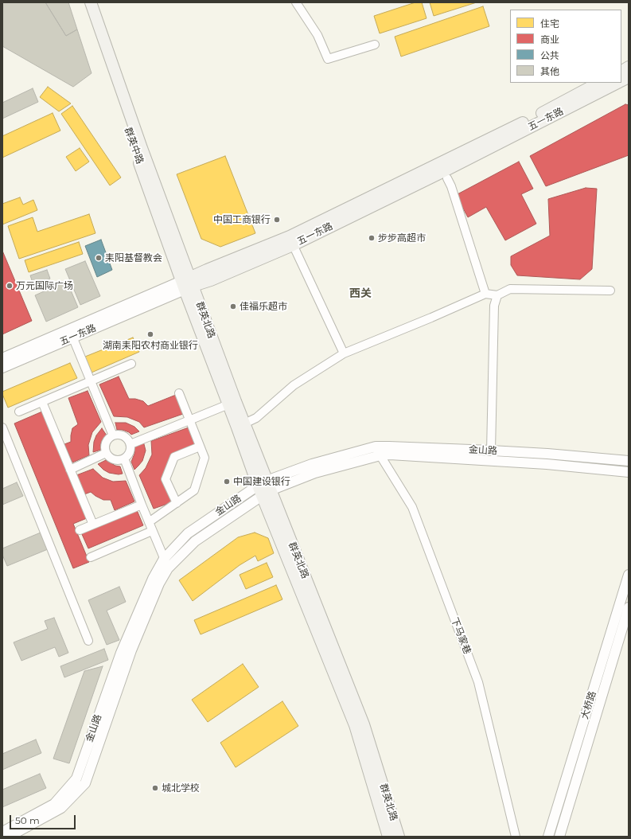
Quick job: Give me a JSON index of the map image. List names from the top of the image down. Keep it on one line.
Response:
{"streets":{"main road":["五一东路","群英中路","群英北路"],"street":["金山路","下马家巷","大桥路"]},"crossings":[["五一东路","群英中路"],["五一东路","群英北路"],["群英中路","群英北路"],["群英北路","金山路"],["金山路","下马家巷"]],"districts":["西关"],"places":["中国工商银行","步步高超市","耒阳基督教会","万元国际广场","佳福乐超市","湖南耒阳农村商业银行","中国建设银行","城北学校"],"legend":["住宅","商业","公共","其他"],"scale_bar":"50 m"}
